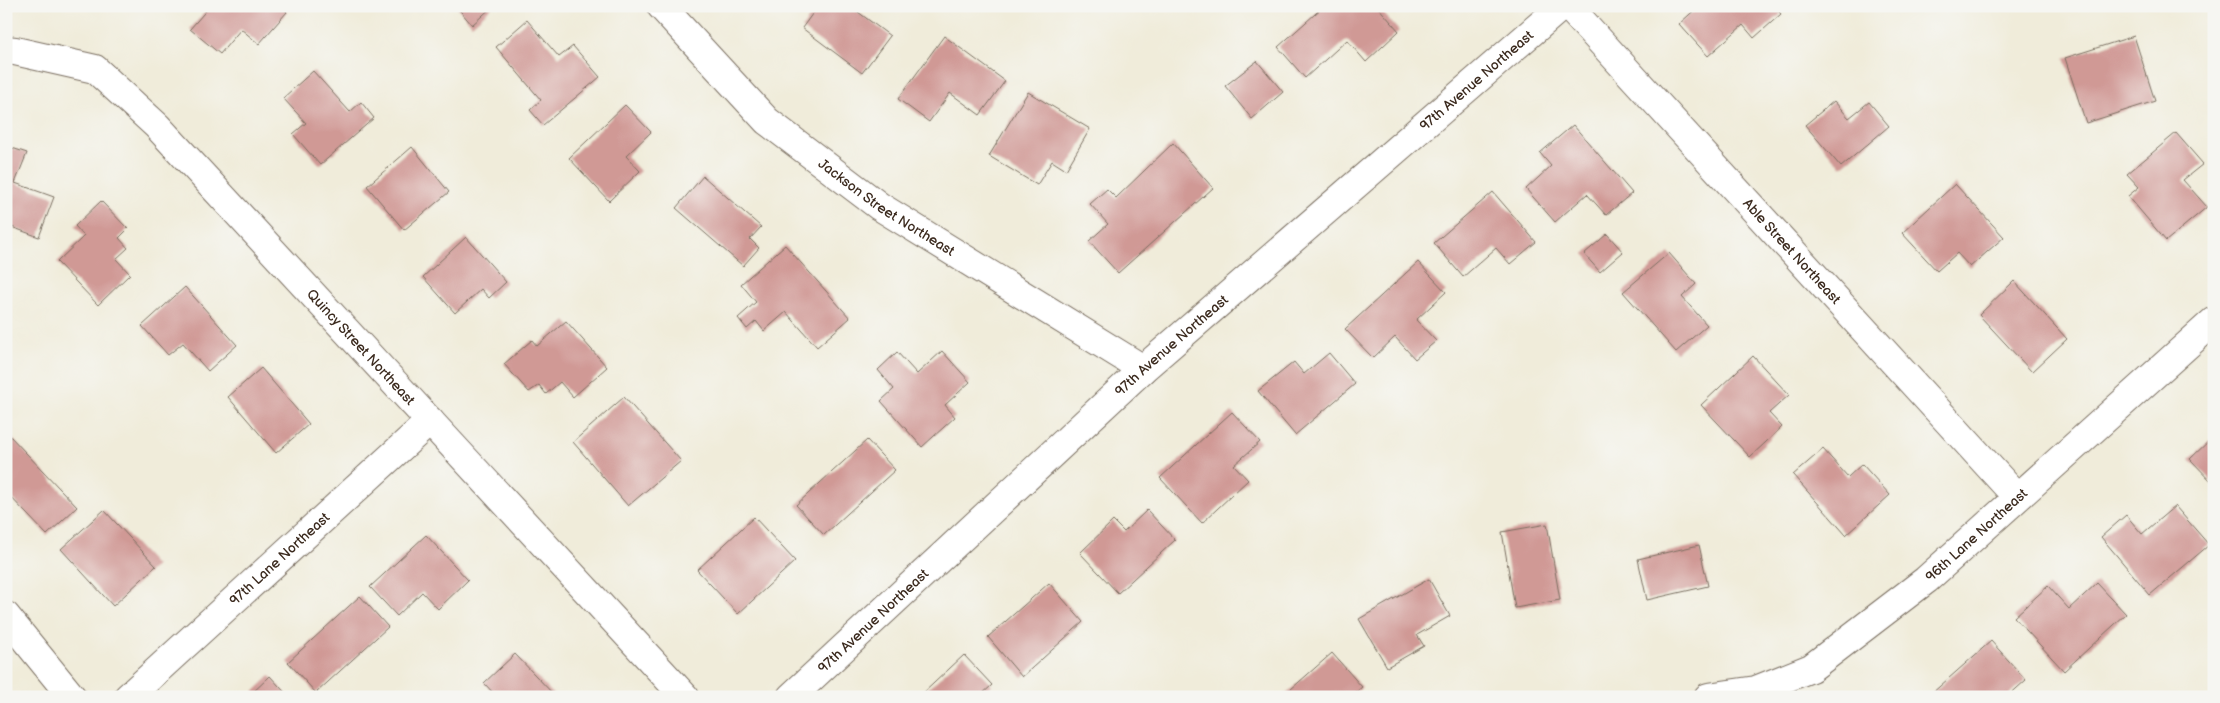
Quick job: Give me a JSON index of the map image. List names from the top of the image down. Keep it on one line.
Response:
{"streets":{"street":["97th Avenue Northeast","Jackson Street Northeast","Able Street Northeast","Quincy Street Northeast","96th Lane Northeast","97th Lane Northeast"]},"crossings":[["97th Avenue Northeast","Jackson Street Northeast"],["Able Street Northeast","96th Lane Northeast"],["Quincy Street Northeast","97th Lane Northeast"]]}
